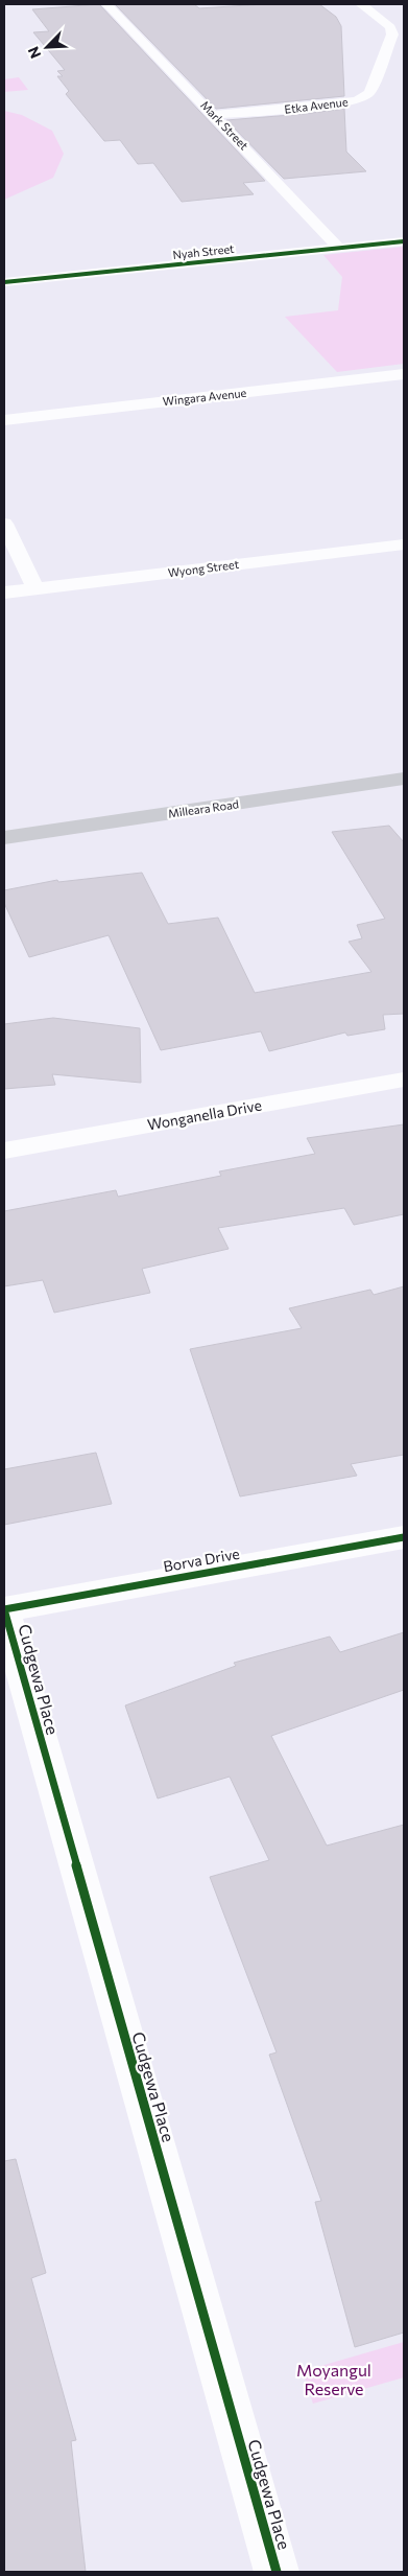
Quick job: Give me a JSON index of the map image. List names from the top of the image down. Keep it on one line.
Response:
{"streets":{"main road":["Milleara Road"],"street":["Etka Avenue","Mark Street","Nyah Street","Wingara Avenue","Wyong Street","Wonganella Drive","Borva Drive","Cudgewa Place"]},"crossings":[["Etka Avenue","Mark Street"],["Mark Street","Nyah Street"],["Borva Drive","Cudgewa Place"]],"parks":["Moyangul Reserve"],"north":"bottom left"}
